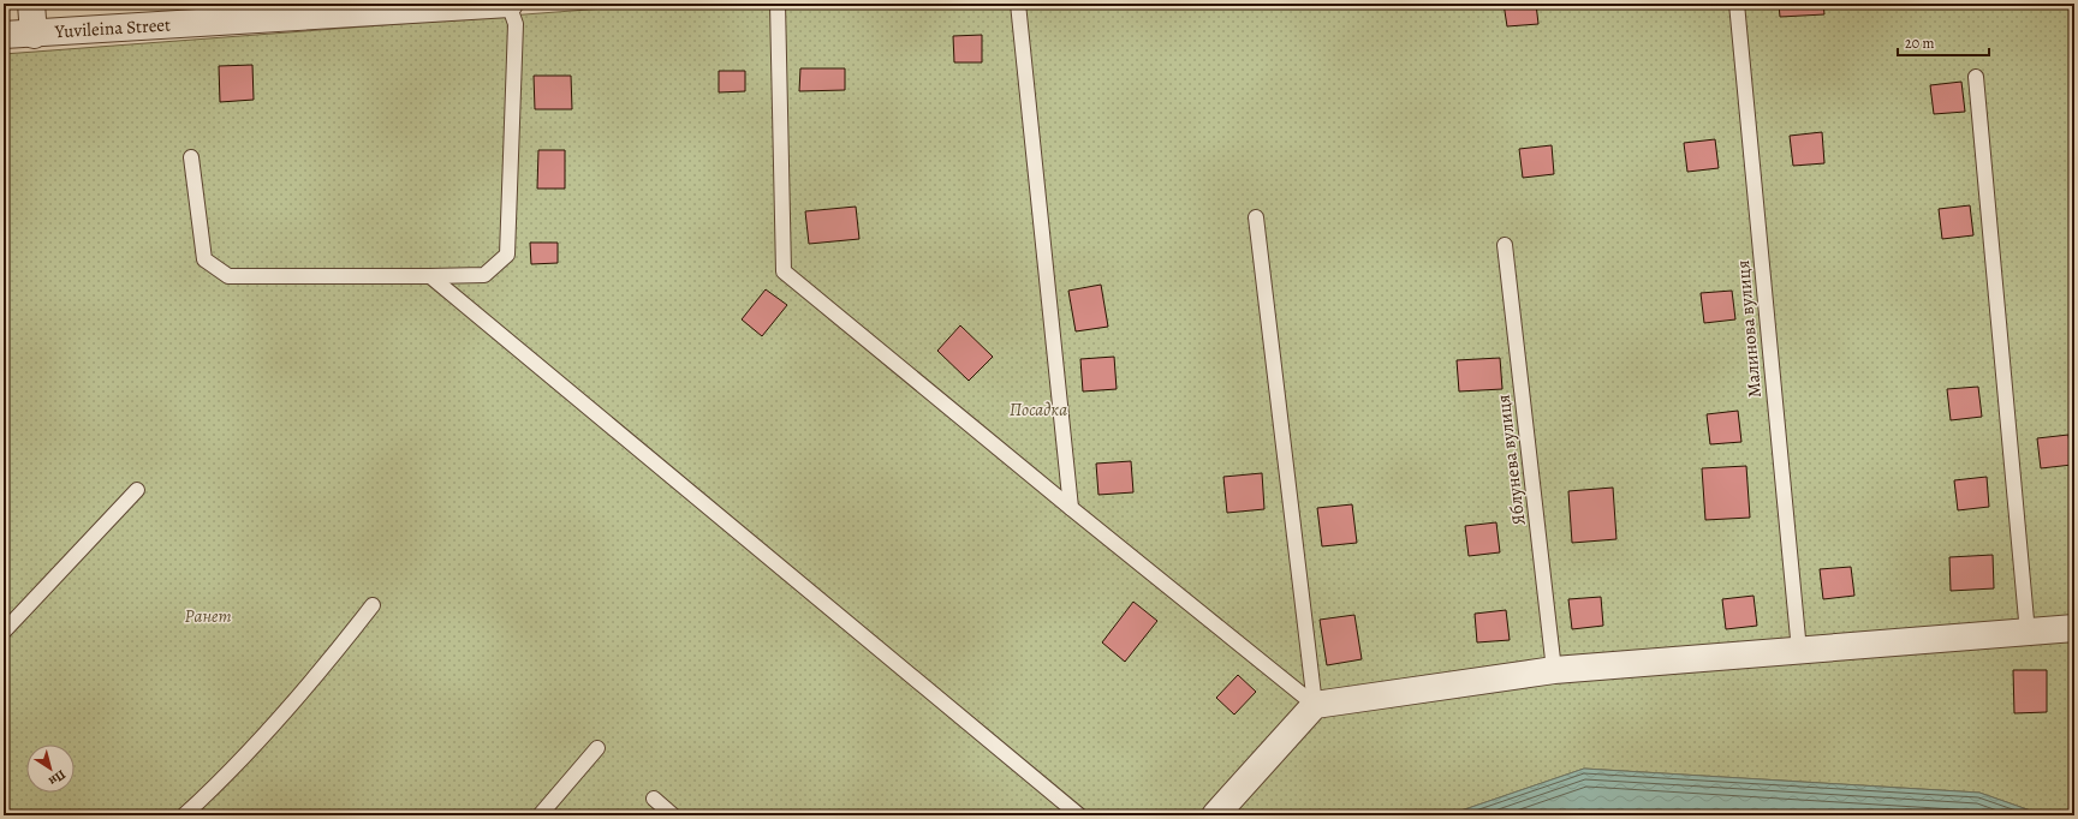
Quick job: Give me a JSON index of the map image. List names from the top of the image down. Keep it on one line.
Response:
{"streets":{"street":["Yuvileina Street"],"lane":["Малинова вулиця","Яблунева вулиця"]},"parks":["Посадка","Ранет"],"scale_bar":"20 m","north":"bottom right"}
